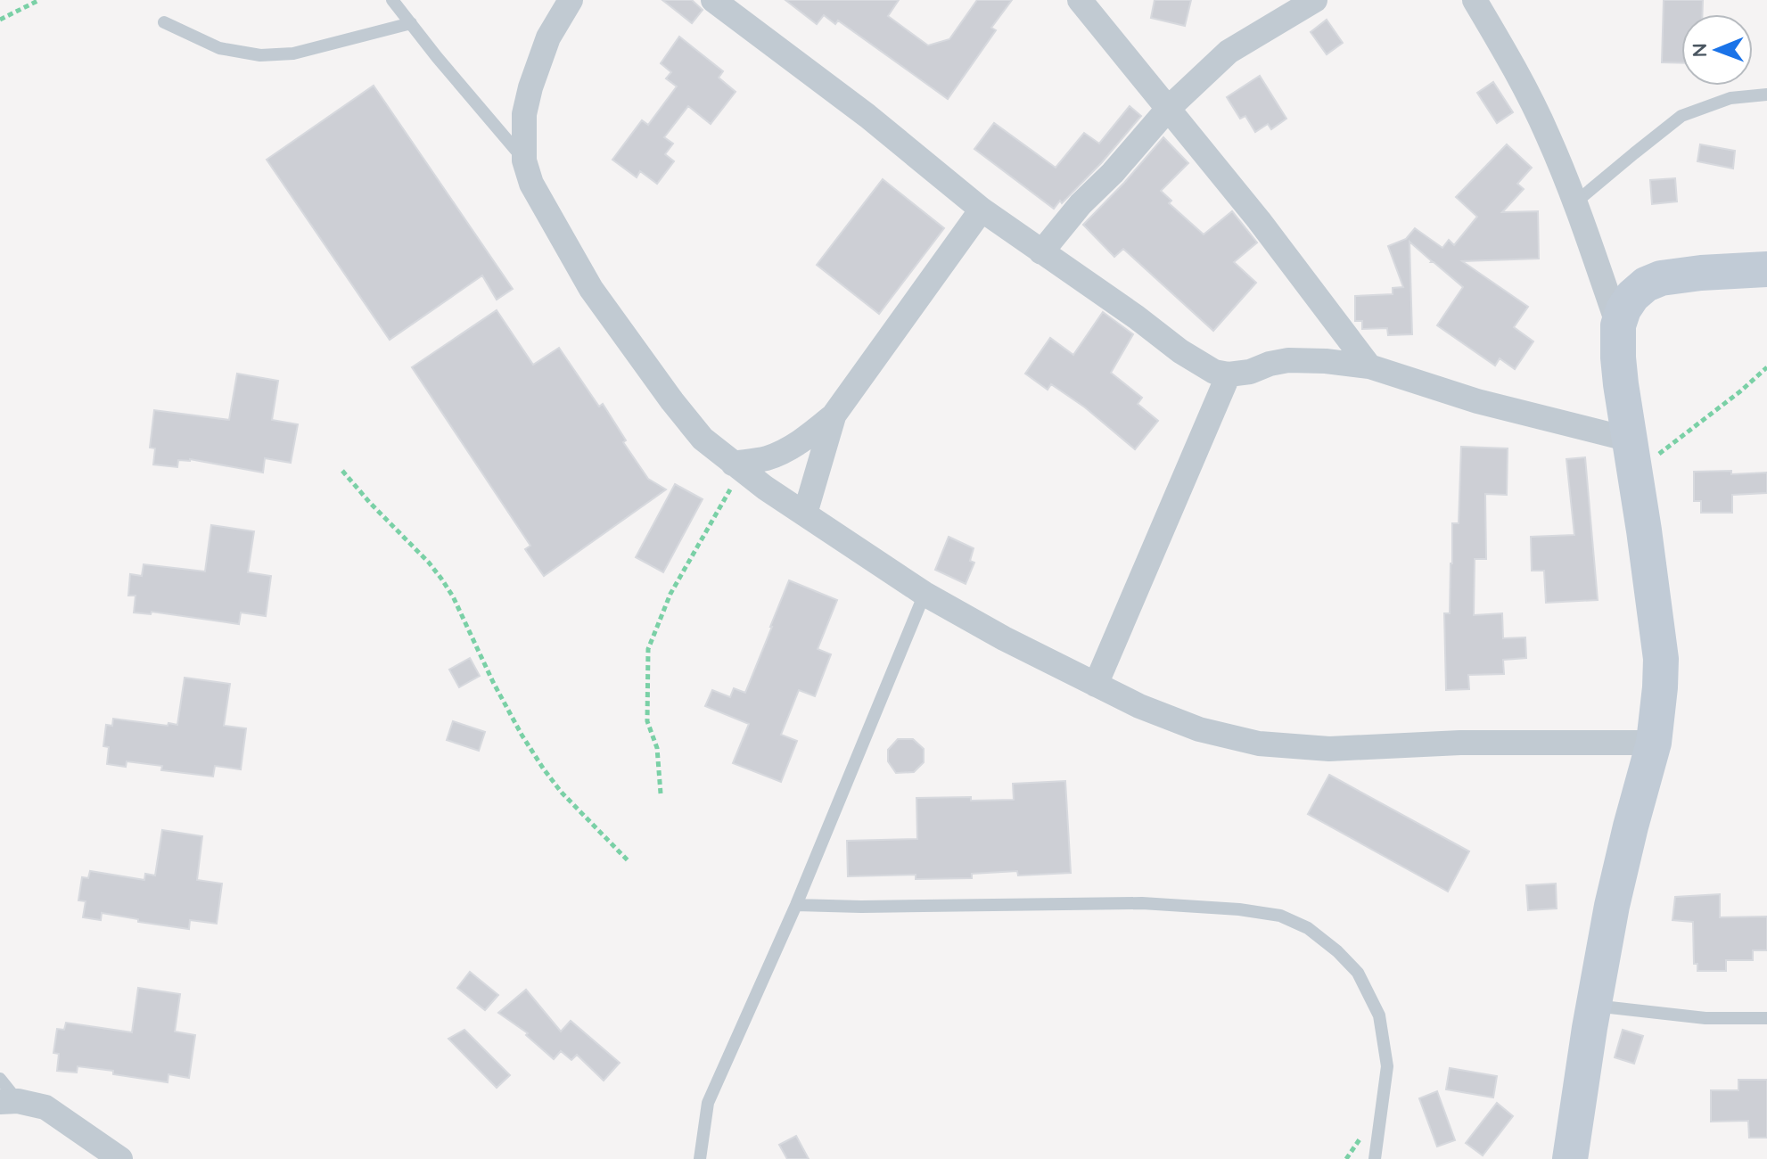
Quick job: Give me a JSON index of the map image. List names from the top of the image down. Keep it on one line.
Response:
{"north":"left"}
